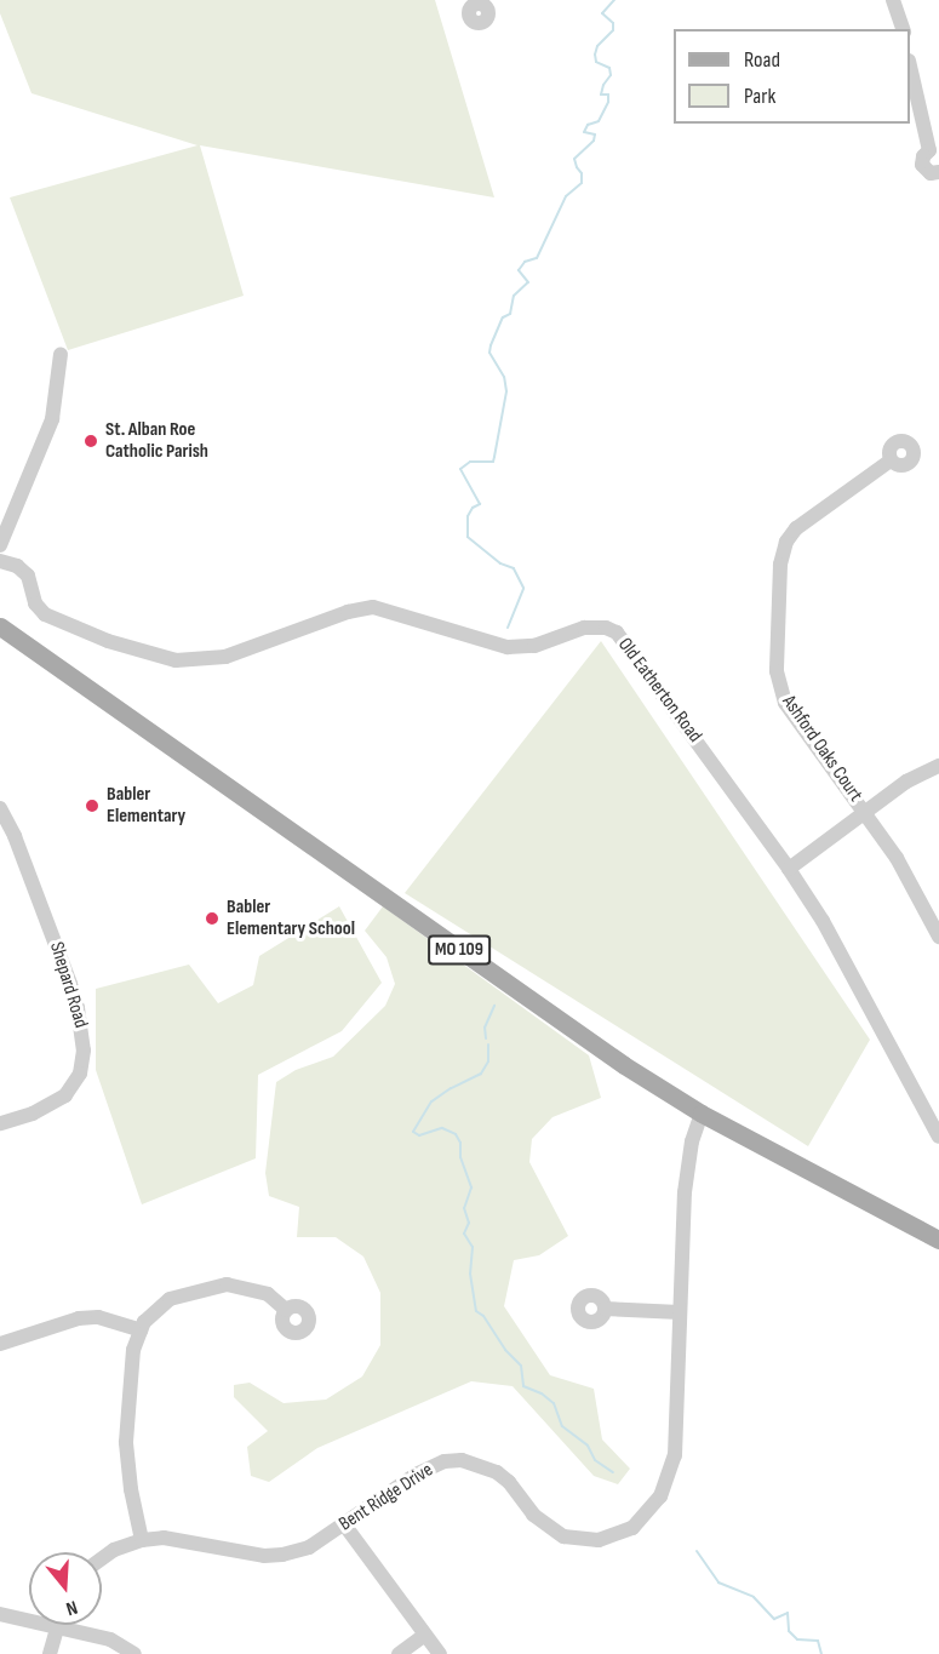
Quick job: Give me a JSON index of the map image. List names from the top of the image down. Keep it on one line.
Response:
{"streets":{"main road":["MO 109"],"street":["Old Eatherton Road","Ashford Oaks Court","Shepard Road","Bent Ridge Drive"]},"crossings":[["MO 109","Bent Ridge Drive"]],"places":["St. Alban Roe Catholic Parish","Babler Elementary","Babler Elementary School"],"legend":["Road","Park"],"north":"bottom"}
